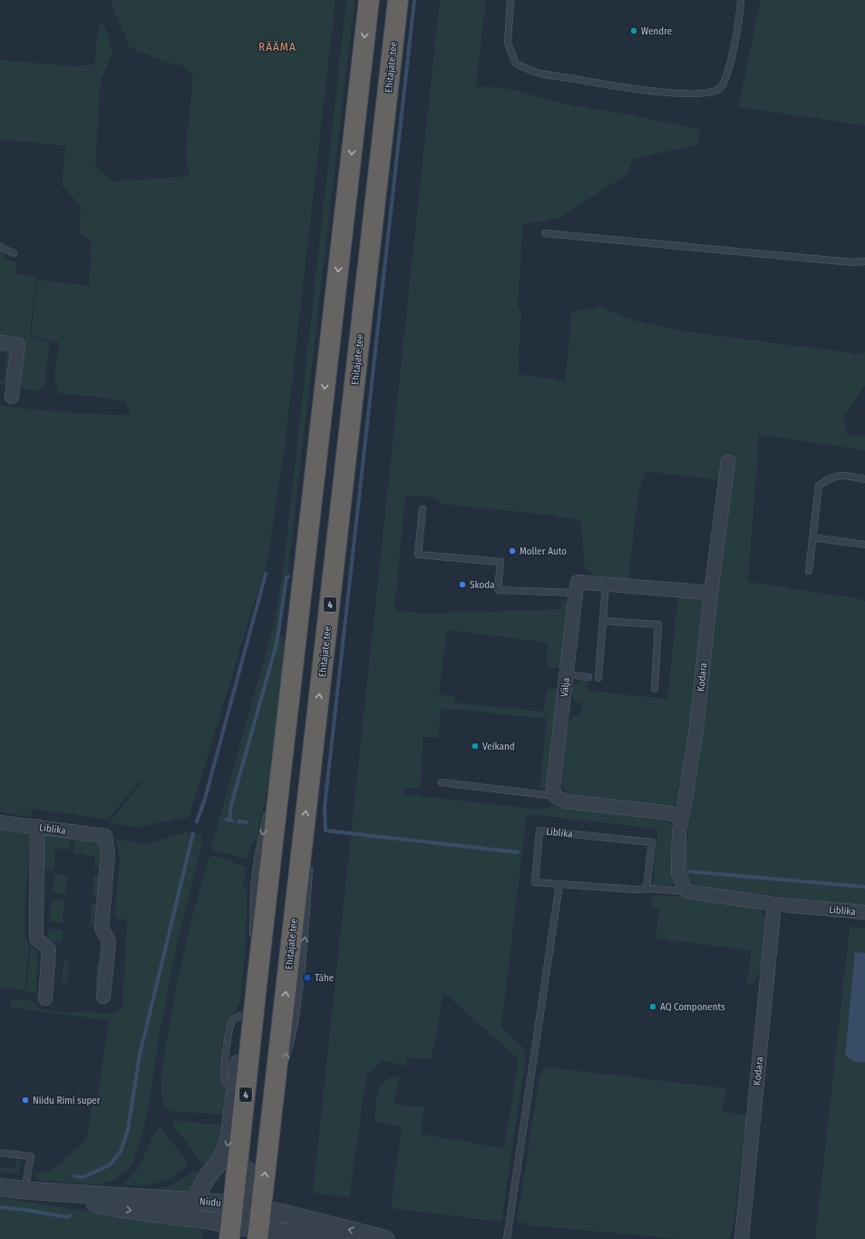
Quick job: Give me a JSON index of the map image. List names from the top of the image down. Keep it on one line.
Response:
{"streets":{"highway":["Ehitajate tee","4"],"street":["Kodara","Välja","Liblika","Niidu"]},"crossings":[["Ehitajate tee","Niidu"],["Kodara","Liblika"]],"districts":["RÄÄMA"],"places":{"other":["Wendre","Moller Auto","Skoda","Veikand","AQ Components","Niidu Rimi super"],"transit":["Tähe"]}}
